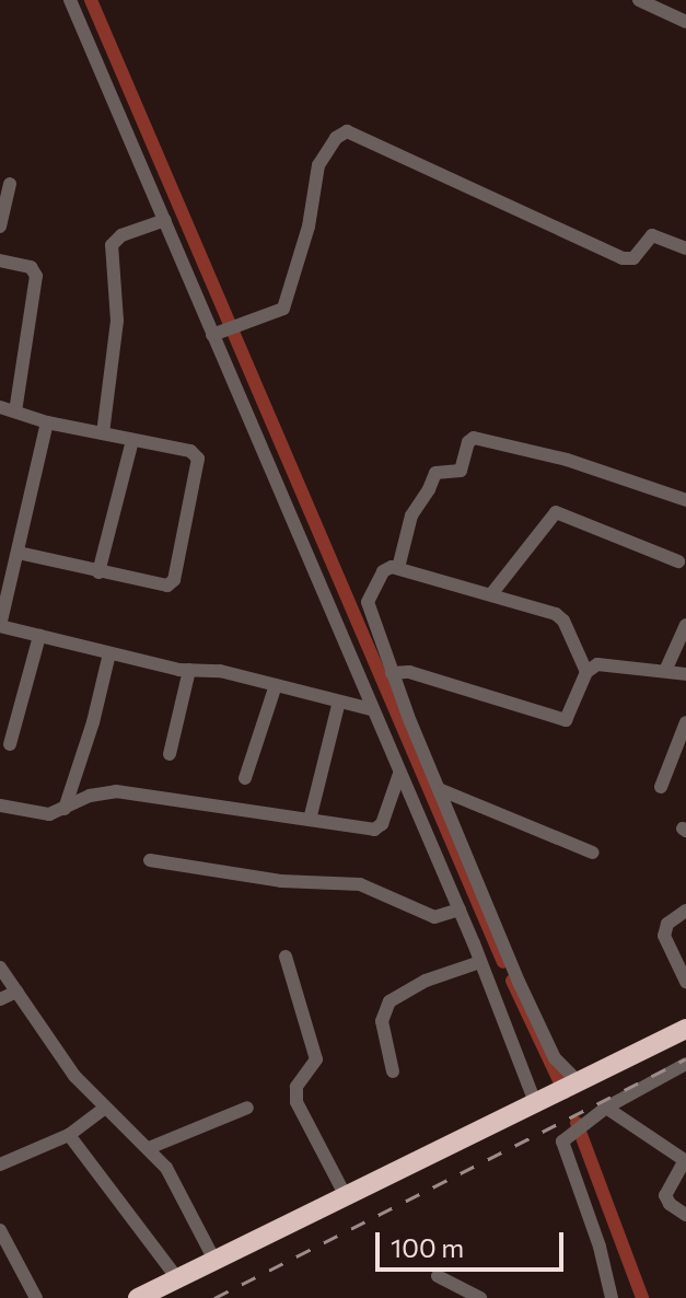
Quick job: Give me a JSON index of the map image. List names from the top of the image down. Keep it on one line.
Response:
{"scale_bar":"100 m"}
